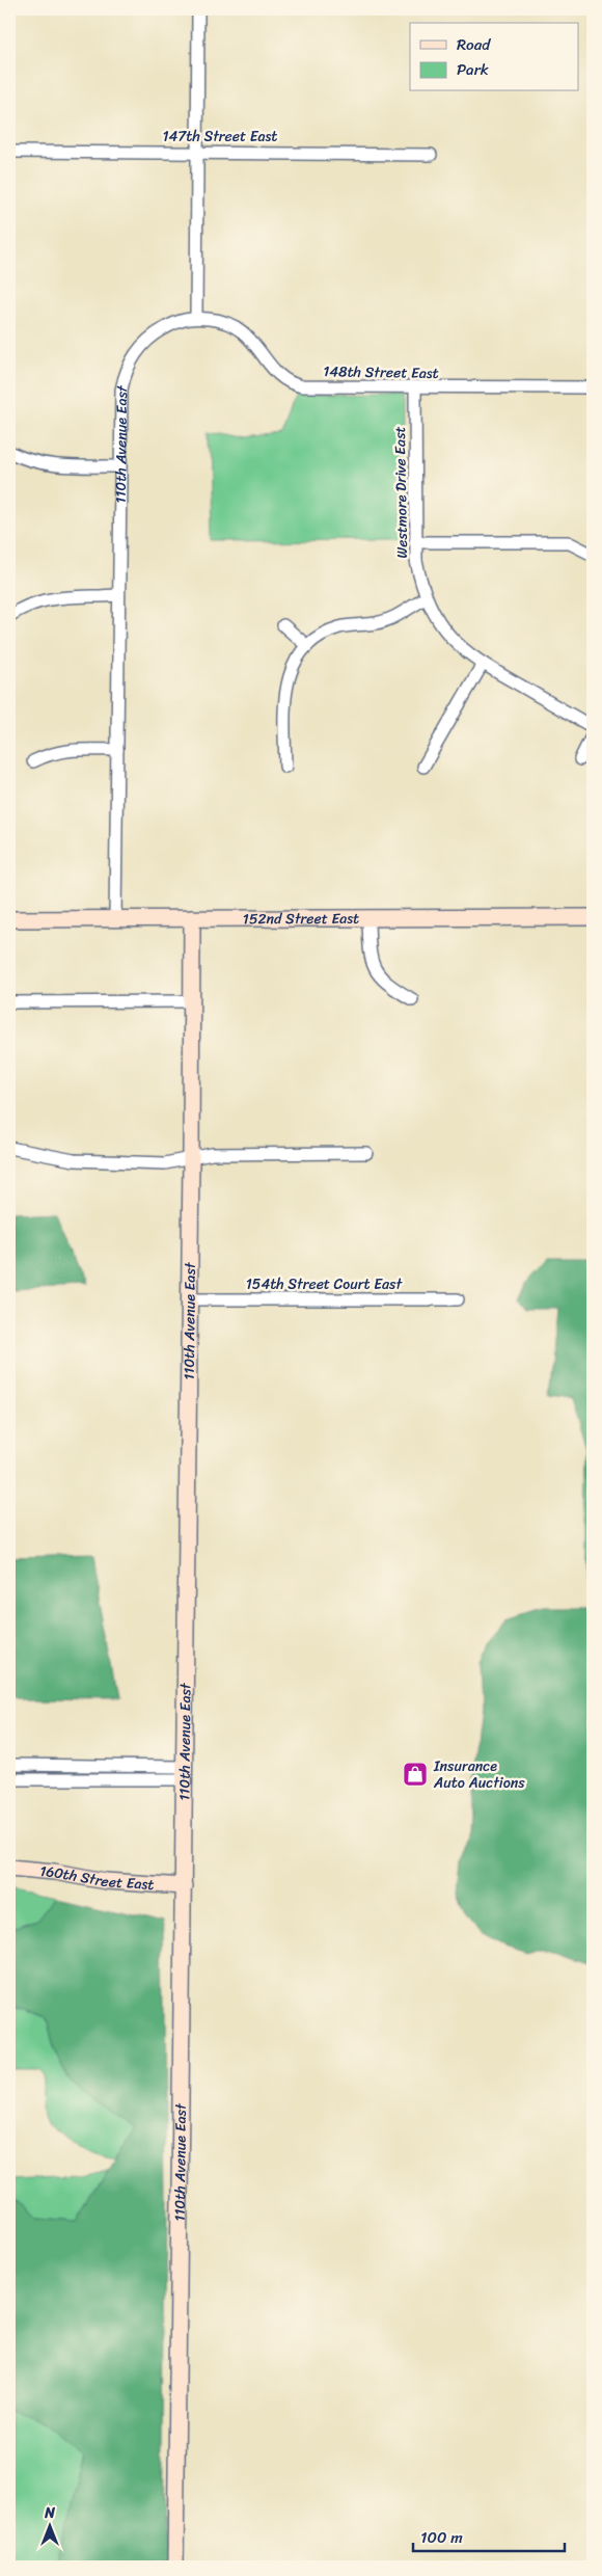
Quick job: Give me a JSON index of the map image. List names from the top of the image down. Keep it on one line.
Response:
{"streets":{"street":["147th Street East","148th Street East","110th Avenue East","Westmore Drive East","152nd Street East","154th Street Court East","160th Street East"]},"crossings":[["148th Street East","110th Avenue East"],["148th Street East","Westmore Drive East"],["110th Avenue East","152nd Street East"],["110th Avenue East","154th Street Court East"],["110th Avenue East","160th Street East"]],"places":{"shop":["Insurance Auto Auctions"]},"legend":["Road","Park"],"scale_bar":"100 m","north":"top"}
